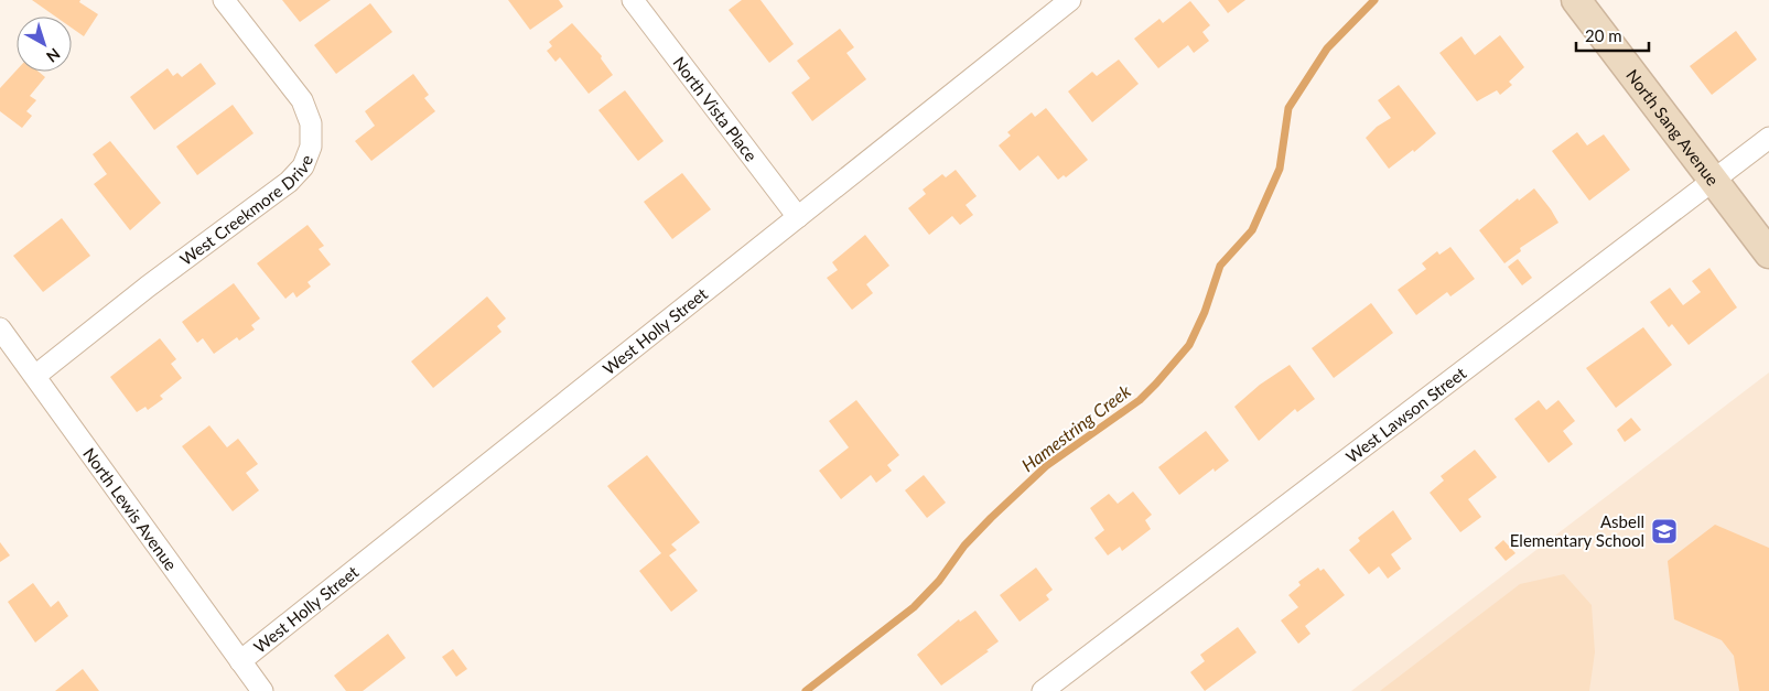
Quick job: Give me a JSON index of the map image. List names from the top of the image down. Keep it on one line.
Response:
{"streets":{"street":["North Vista Place","North Sang Avenue","West Creekmore Drive","West Holly Street","West Lawson Street","North Lewis Avenue"]},"crossings":[["North Vista Place","West Holly Street"],["North Sang Avenue","West Lawson Street"],["West Creekmore Drive","North Lewis Avenue"],["West Holly Street","North Lewis Avenue"]],"water":["Hamestring Creek"],"places":{"school or university":["Asbell Elementary School"]},"scale_bar":"20 m","north":"bottom right"}
